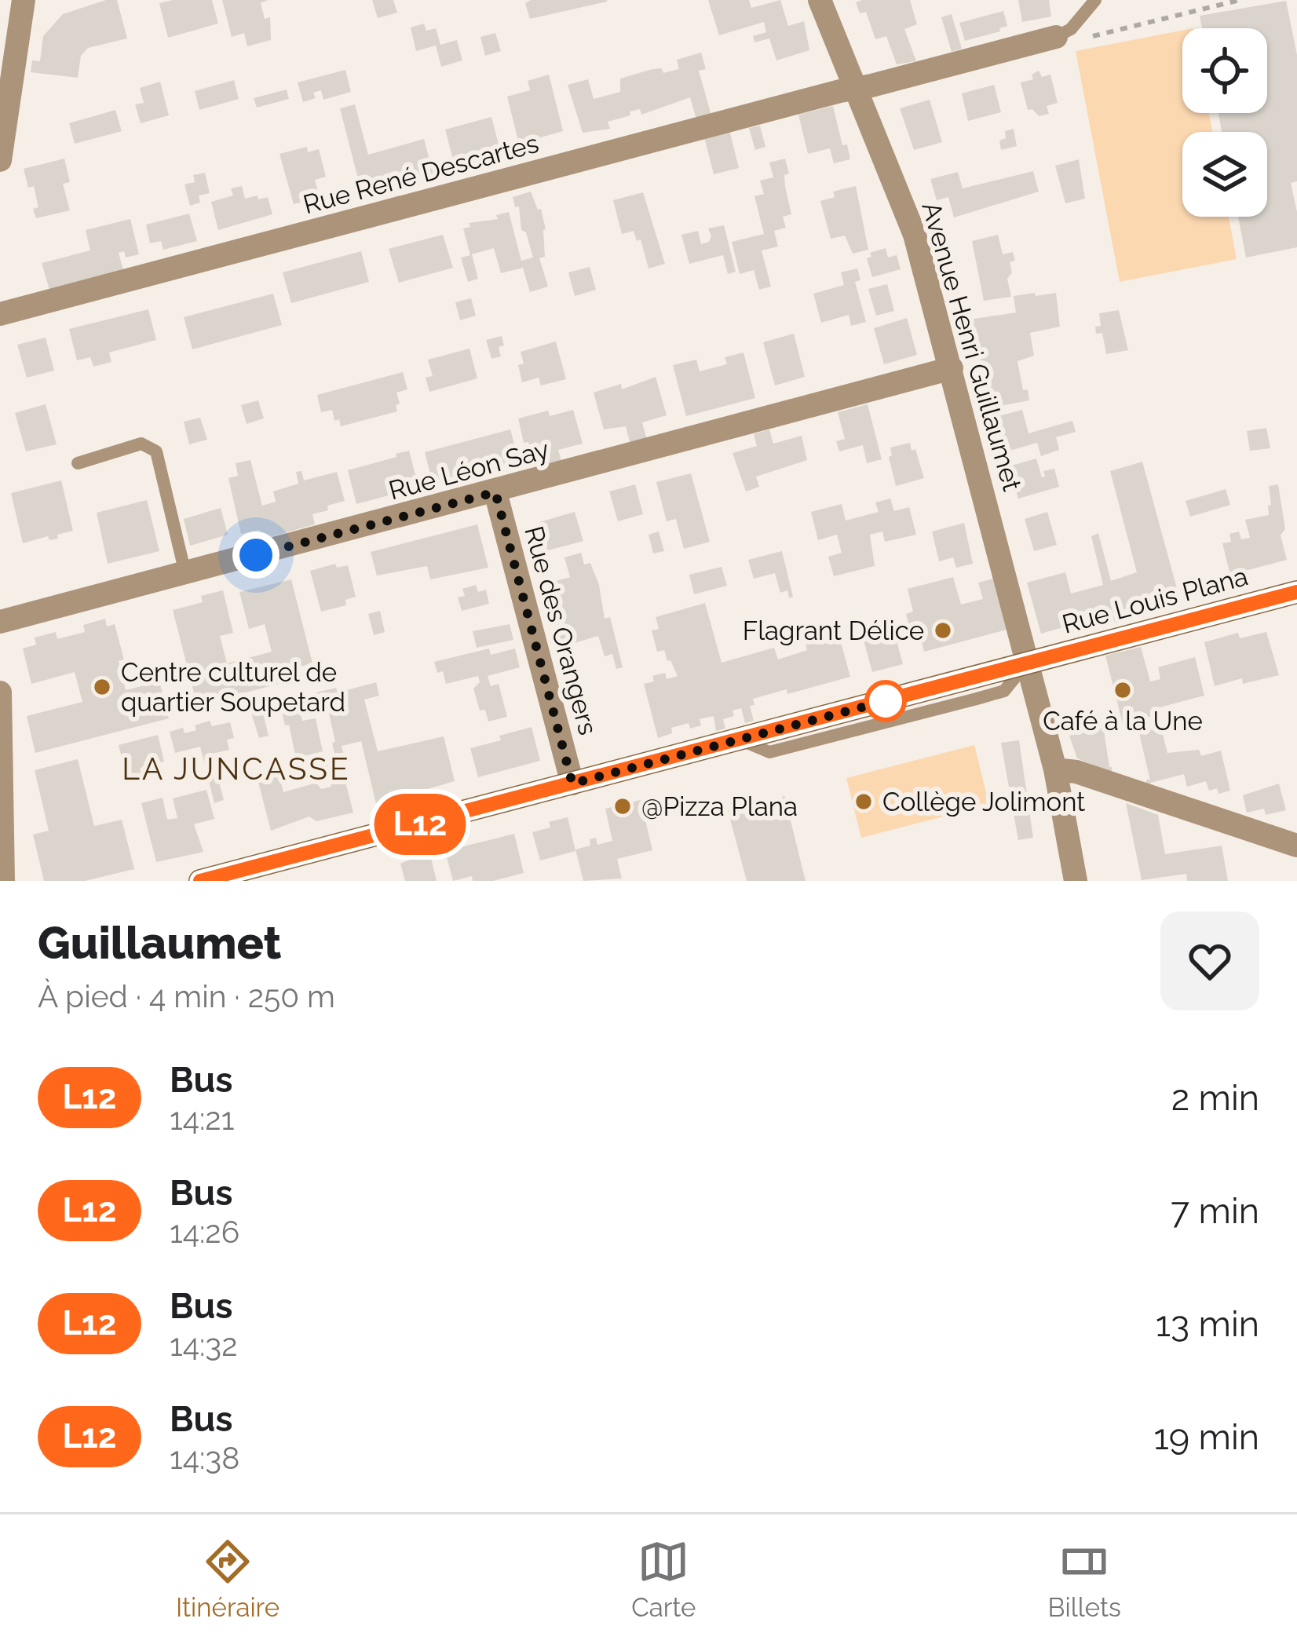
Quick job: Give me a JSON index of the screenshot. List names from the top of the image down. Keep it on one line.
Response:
{"streets":{"street":["Rue René Descartes","Avenue Henri Guillaumet","Rue Léon Say","Rue Louis Plana","Rue des Orangers"]},"crossings":[["Rue René Descartes","Avenue Henri Guillaumet"],["Avenue Henri Guillaumet","Rue Léon Say"],["Avenue Henri Guillaumet","Rue Louis Plana"],["Rue Léon Say","Rue des Orangers"],["Rue Louis Plana","Rue des Orangers"]],"districts":["LA JUNCASSE"],"places":["Flagrant Délice","Centre culturel de quartier Soupetard","Café à la Une","Collège Jolimont","@Pizza Plana"],"lines":["bus line L12"],"page":{"on_map":"L12","heading":["Guillaumet","À pied · 4 min · 250 m"],"list":[{"mark":"L12","name":"Bus","note":"14:21","value":"2 min"},{"mark":"L12","name":"Bus","note":"14:26","value":"7 min"},{"mark":"L12","name":"Bus","note":"14:32","value":"13 min"},{"mark":"L12","name":"Bus","note":"14:38","value":"19 min"}],"tabs":["Itinéraire","Carte","Billets"]}}
